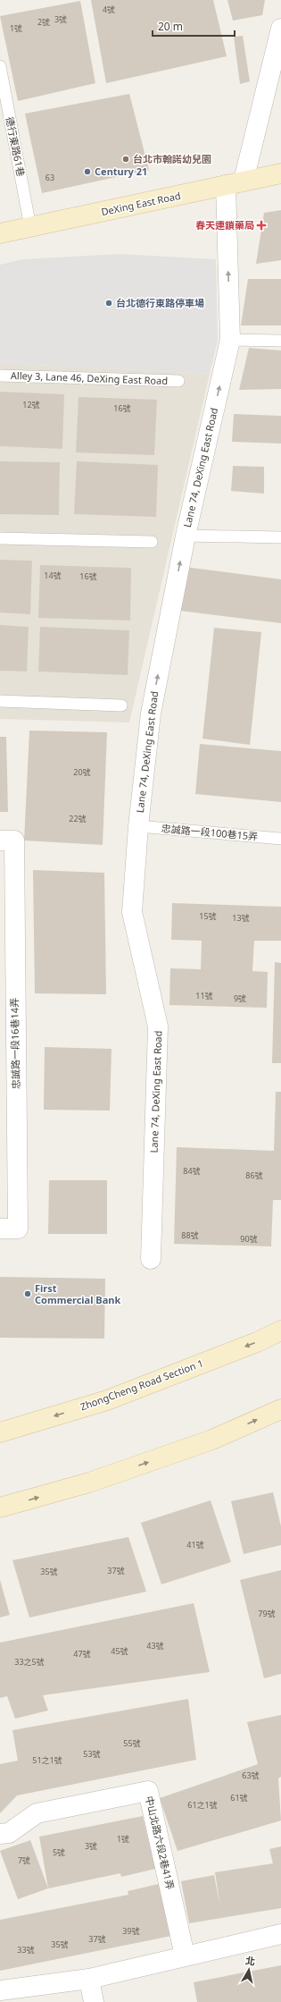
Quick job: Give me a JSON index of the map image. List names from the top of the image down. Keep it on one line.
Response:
{"streets":{"street":["DeXing East Road","Lane 74, DeXing East Road","忠誠路一段16巷14弄","ZhongCheng Road Section 1","中山北路六段2巷41弄"],"lane":["德行東路61巷","Alley 3, Lane 46, DeXing East Road","忠誠路一段100巷15弄"]},"crossings":[["德行東路61巷","DeXing East Road"],["DeXing East Road","Lane 74, DeXing East Road"],["Lane 74, DeXing East Road","忠誠路一段100巷15弄"]],"one_way":["Lane 74, DeXing East Road"],"places":{"other":["台北市翰諾幼兒園","Century 21","台北德行東路停車場","First Commercial Bank"],"health":["春天連鎖藥局"]},"house_numbers":["4號","3號","2號","1號","63","12號","16號","14號","16號","20號","22號","15號","13號","11號","9號","84號","86號","88號","90號","41號","37號","35號","79號","43號","45號","47號","33之5號","55號","53號","51之1號","63號","61號","61之1號","1號","3號","5號","7號","39號","37號","35號","33號"],"scale_bar":"20 m","north":"top"}
